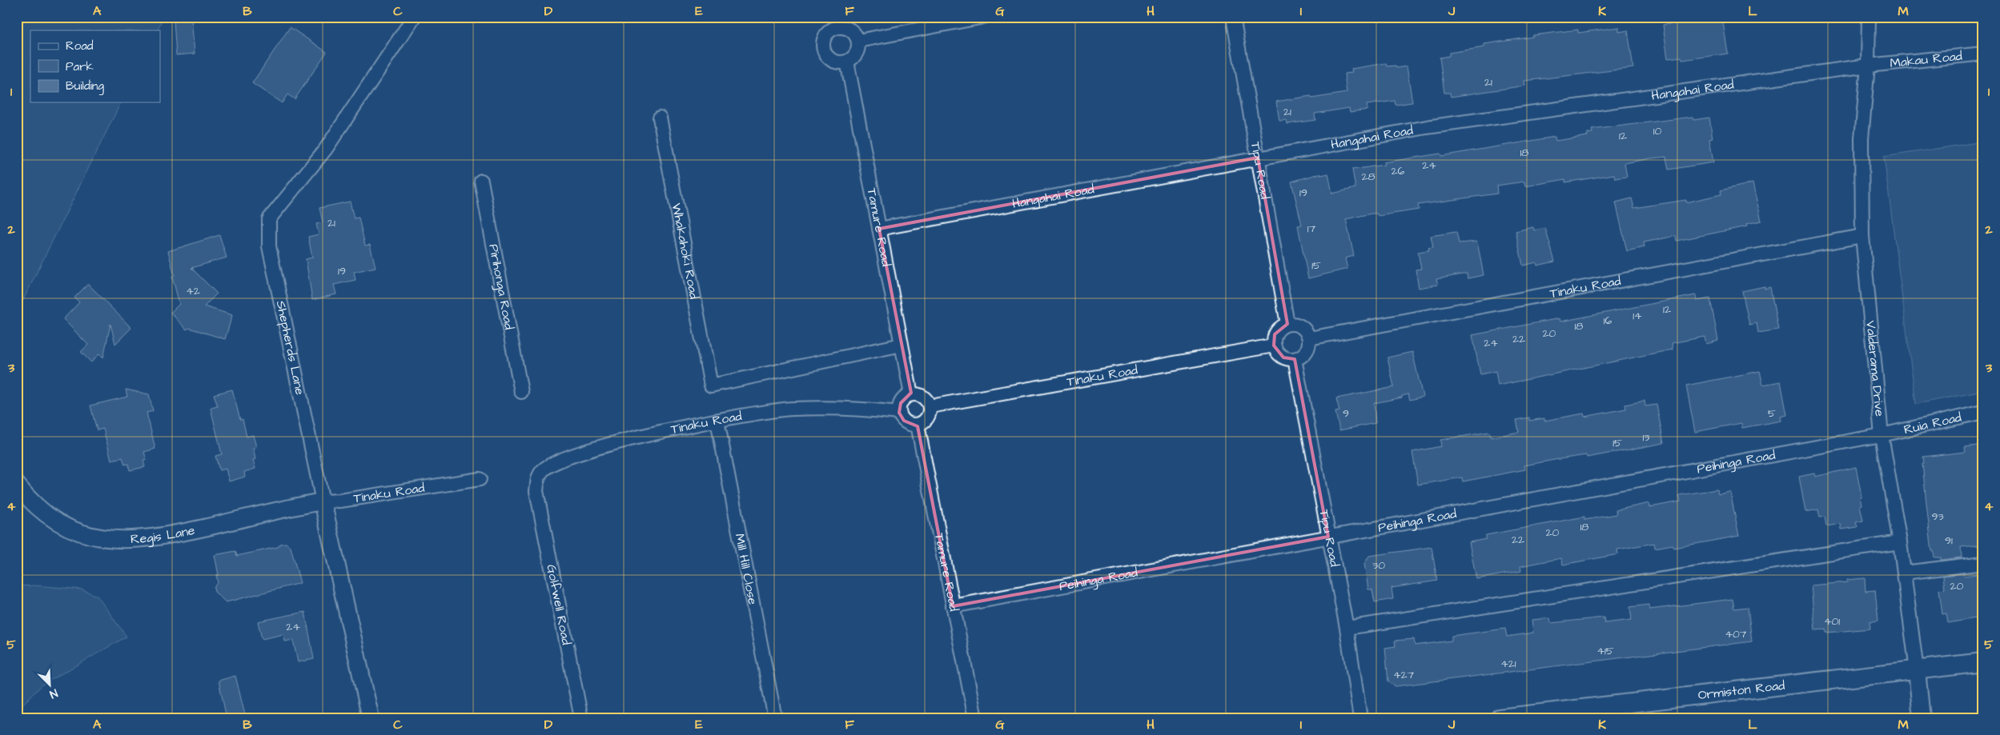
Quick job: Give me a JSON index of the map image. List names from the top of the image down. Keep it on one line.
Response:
{"streets":{"main road":["Ormiston Road"],"street":["Makau Road","Hangahai Road","Tipu Road","Tamure Road","Whakahoki Road","Pirihonga Road","Tinaku Road","Shepherds Lane","Valderama Drive","Ruia Road","Peihinga Road","Regis Lane","Mill Hill Close","Golfwell Road"]},"crossings":[["Makau Road","Hangahai Road"],["Makau Road","Valderama Drive"],["Hangahai Road","Tipu Road"],["Hangahai Road","Tamure Road"],["Hangahai Road","Valderama Drive"],["Tipu Road","Tinaku Road"],["Tipu Road","Peihinga Road"],["Tamure Road","Whakahoki Road"],["Tamure Road","Tinaku Road"],["Tamure Road","Peihinga Road"],["Tinaku Road","Shepherds Lane"],["Tinaku Road","Valderama Drive"],["Tinaku Road","Regis Lane"],["Tinaku Road","Mill Hill Close"],["Tinaku Road","Golfwell Road"],["Shepherds Lane","Regis Lane"],["Valderama Drive","Ruia Road"],["Valderama Drive","Peihinga Road"],["Valderama Drive","Ormiston Road"],["Ruia Road","Peihinga Road"]],"house_numbers":["21","21","10","12","18","24","26","28","19","21","17","15","19","42","12","14","16","18","20","22","24","9","5","13","15","93","18","20","22","91","30","20","401","24","407","415","421","427"],"legend":["Road","Park","Building"],"north":"bottom right","grid":{"columns":["A","B","C","D","E","F","G","H","I","J","K","L","M"],"rows":["1","2","3","4","5"]}}
